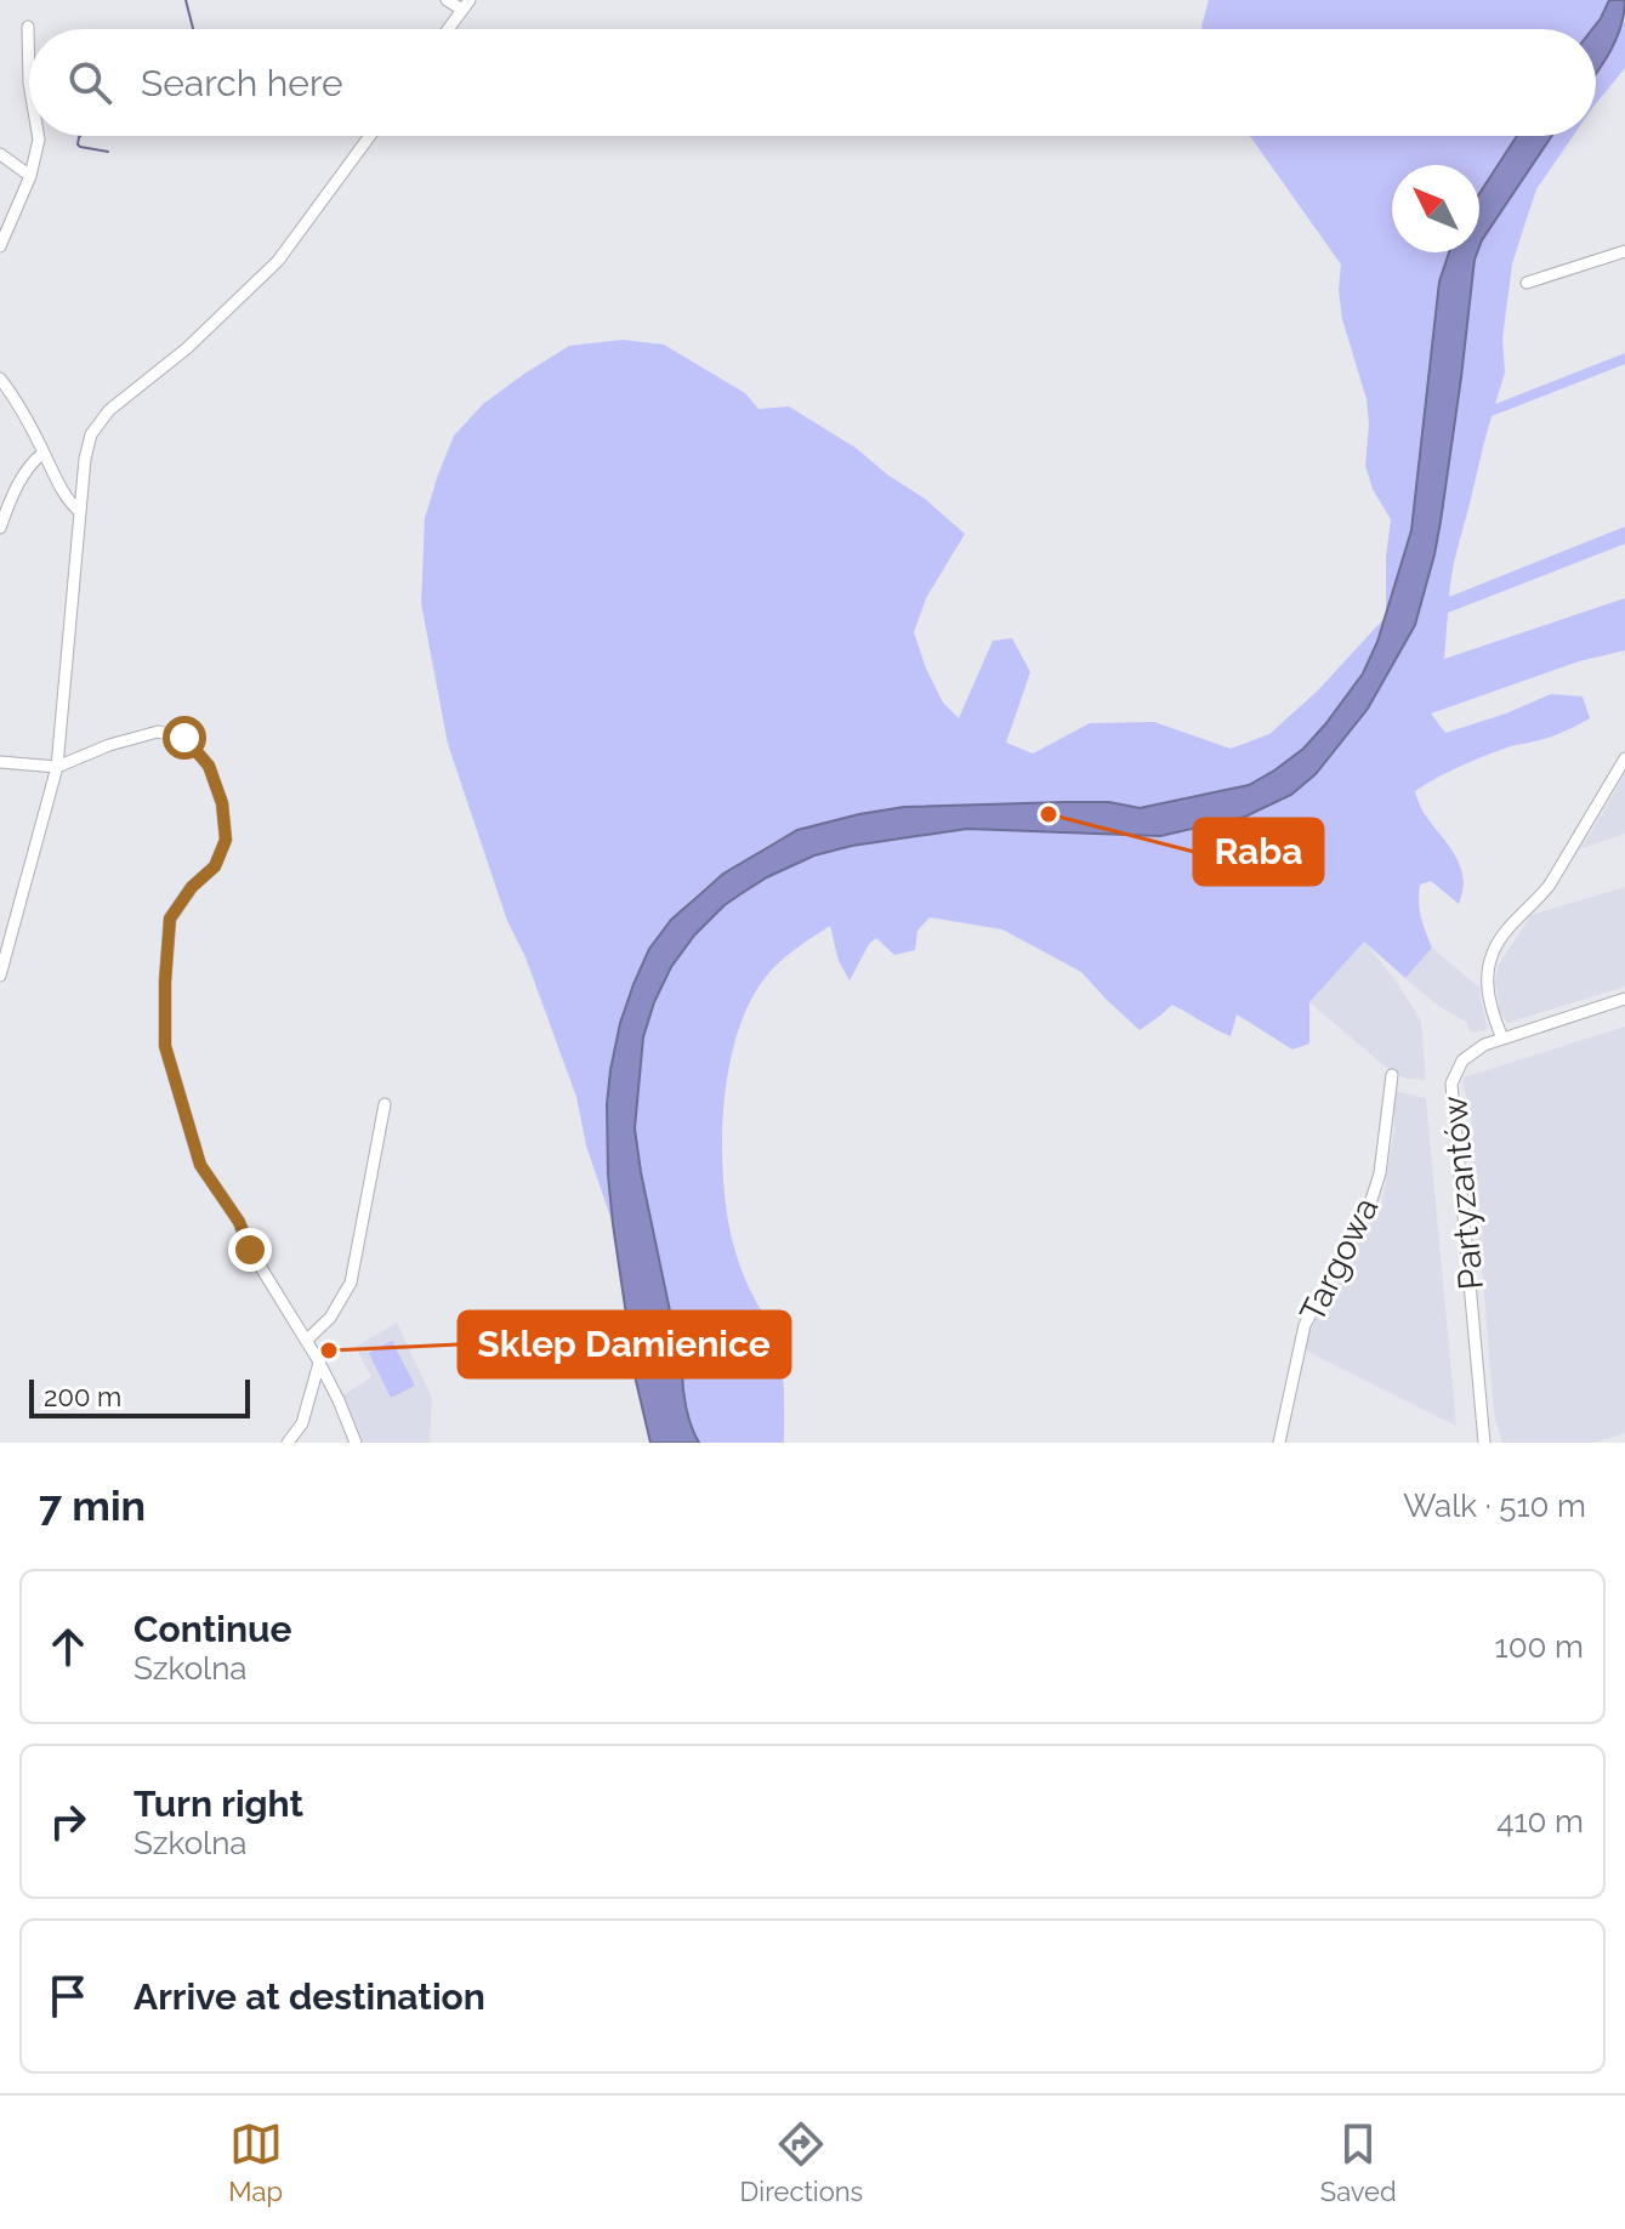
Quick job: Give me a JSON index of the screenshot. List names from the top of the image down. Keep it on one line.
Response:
{"streets":{"street":["Partyzantów","Targowa"]},"places":["Raba","Sklep Damienice"],"scale_bar":"200 m","north":"top left","page":{"search":"Search here","scale":"200 m","heading":["7 min","Walk · 510 m"],"list":[["Continue","Szkolna","100 m"],["Turn right","Szkolna","410 m"],"Arrive at destination"],"nav":["Map","Directions","Saved"]}}
